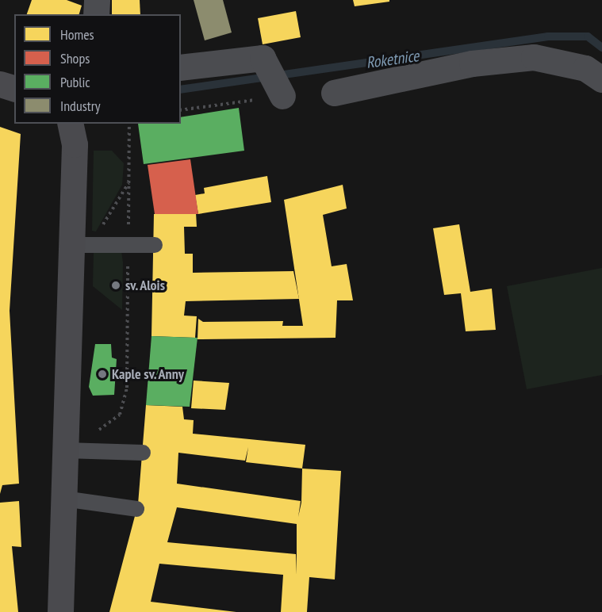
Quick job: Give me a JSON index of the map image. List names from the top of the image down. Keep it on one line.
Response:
{"water":["Roketnice"],"places":["sv. Alois","Kaple sv. Anny"],"legend":["Homes","Shops","Public","Industry"]}
